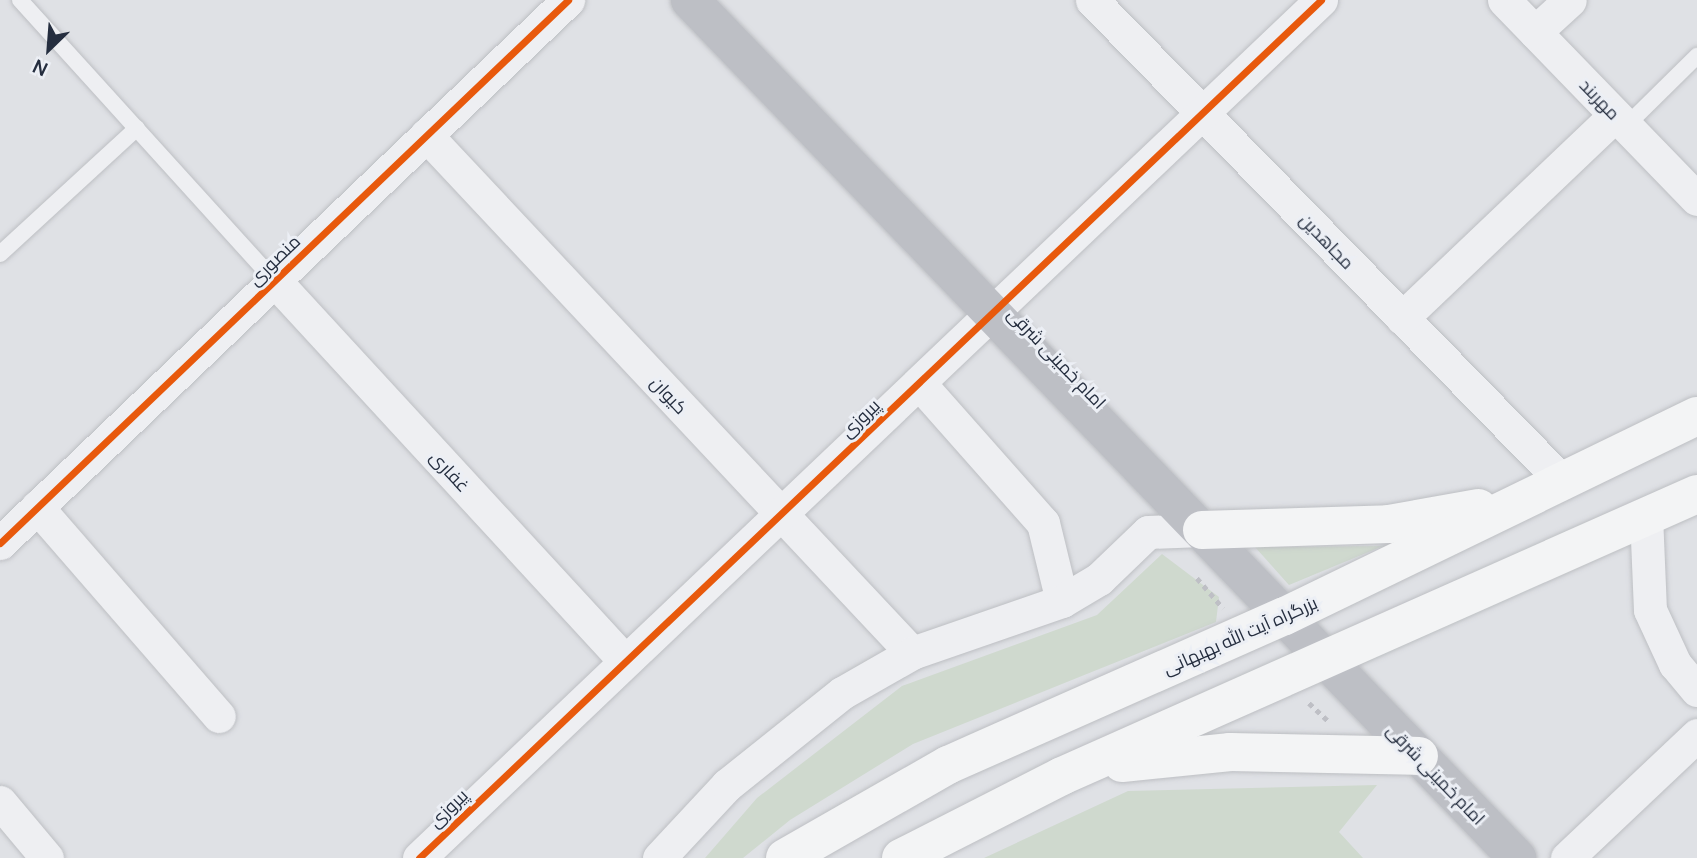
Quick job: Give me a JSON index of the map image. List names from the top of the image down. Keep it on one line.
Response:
{"streets":{"highway":["بزرگراه آیت الله بهبهانی"],"main road":["امام خمینی شرقی"],"street":["مهربند","مجاهدین","منصوری","کیوان","پیروزی","غفاری"]},"crossings":[["مجاهدین","پیروزی"],["مجاهدین","بزرگراه آیت الله بهبهانی"],["منصوری","کیوان"],["منصوری","غفاری"],["امام خمینی شرقی","پیروزی"],["امام خمینی شرقی","بزرگراه آیت الله بهبهانی"],["کیوان","پیروزی"],["پیروزی","غفاری"]],"north":"bottom left"}
